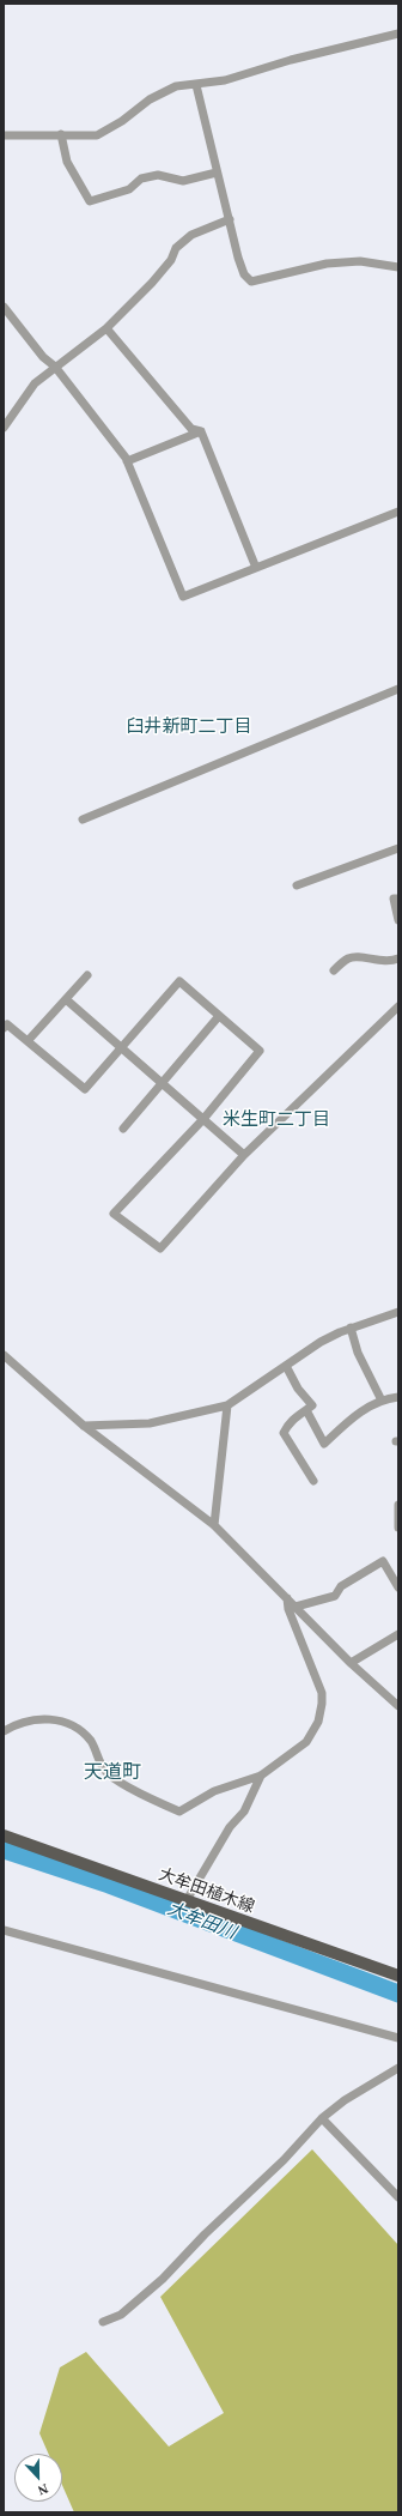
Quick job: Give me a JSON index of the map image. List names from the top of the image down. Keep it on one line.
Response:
{"streets":{"main road":["大牟田植木線"]},"districts":["臼井新町二丁目","米生町二丁目","天道町"],"water":["大牟田川"],"north":"bottom"}
